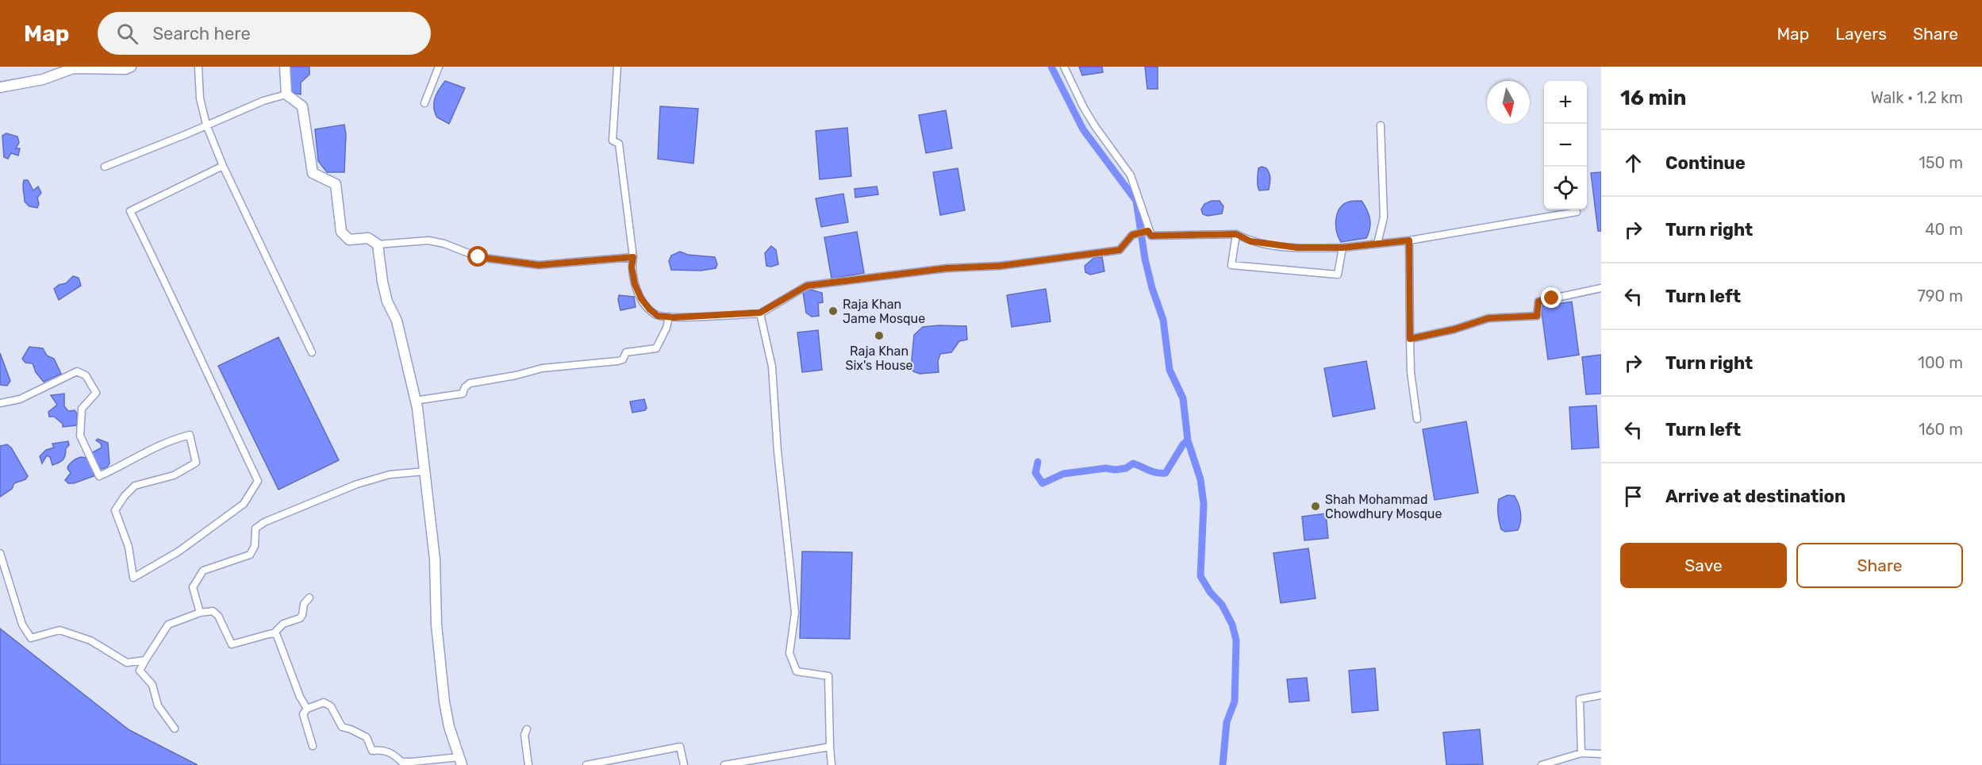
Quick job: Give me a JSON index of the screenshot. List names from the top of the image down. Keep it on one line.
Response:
{"places":["Raja Khan Jame Mosque","Raja Khan Six's House","Shah Mohammad Chowdhury Mosque"],"north":"bottom","page":{"header":"Map","search":"Search here","nav":["Map","Layers","Share"],"heading":["16 min","Walk · 1.2 km"],"map_buttons":["+","−"],"list":[["Continue","150 m"],["Turn right","40 m"],["Turn left","790 m"],["Turn right","100 m"],["Turn left","160 m"],"Arrive at destination"],"buttons":["Save","Share"]}}
